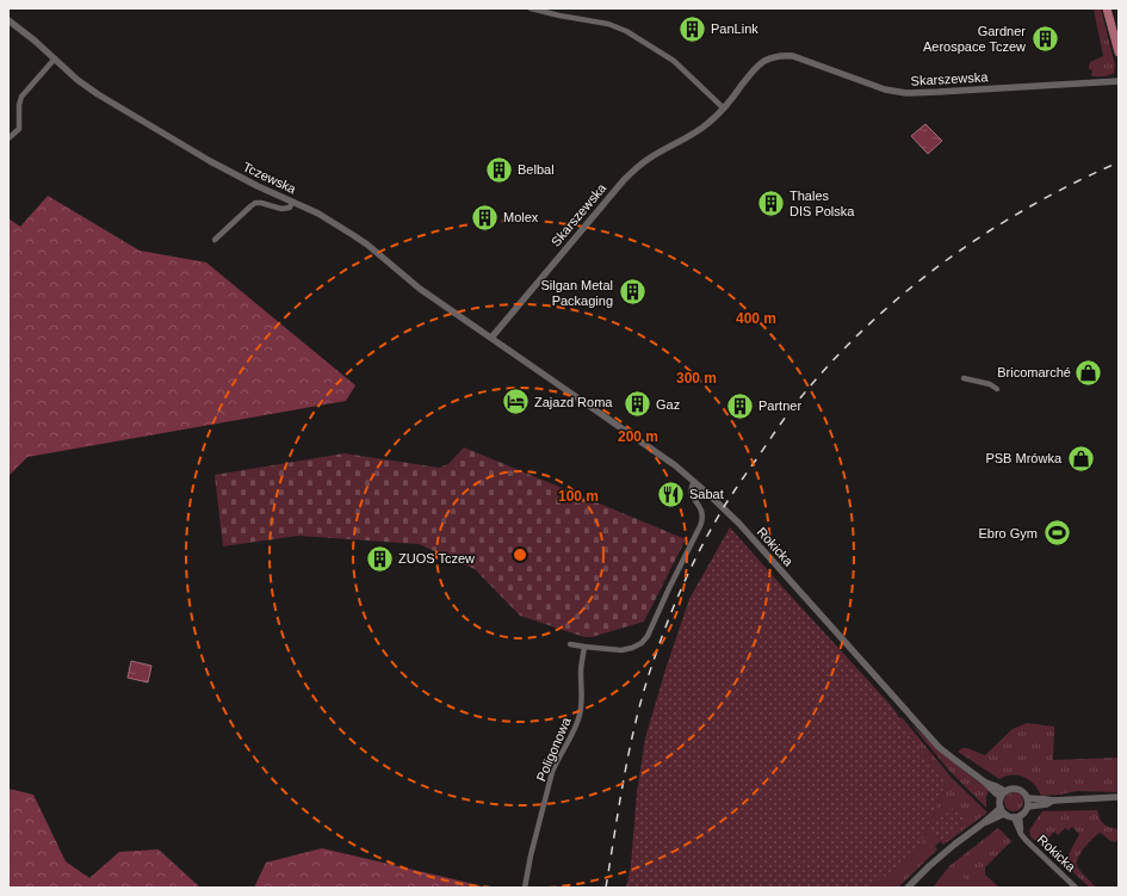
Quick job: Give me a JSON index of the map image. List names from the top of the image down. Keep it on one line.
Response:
{"streets":{"street":["Skarszewska","Tczewska","Rokicka","Poligonowa"]},"crossings":[["Skarszewska","Tczewska"],["Tczewska","Rokicka"]],"places":{"building":["PanLink","Gardner Aerospace Tczew","Belbal","Thales DIS Polska","Molex","Silgan Metal Packaging","Gaz","Partner","ZUOS Tczew"],"shop":["Bricomarché","PSB Mrówka"],"hotel":["Zajazd Roma"],"restaurant":["Sabat"],"sports":["Ebro Gym"]},"rings":["400 m","300 m","200 m","100 m"]}
